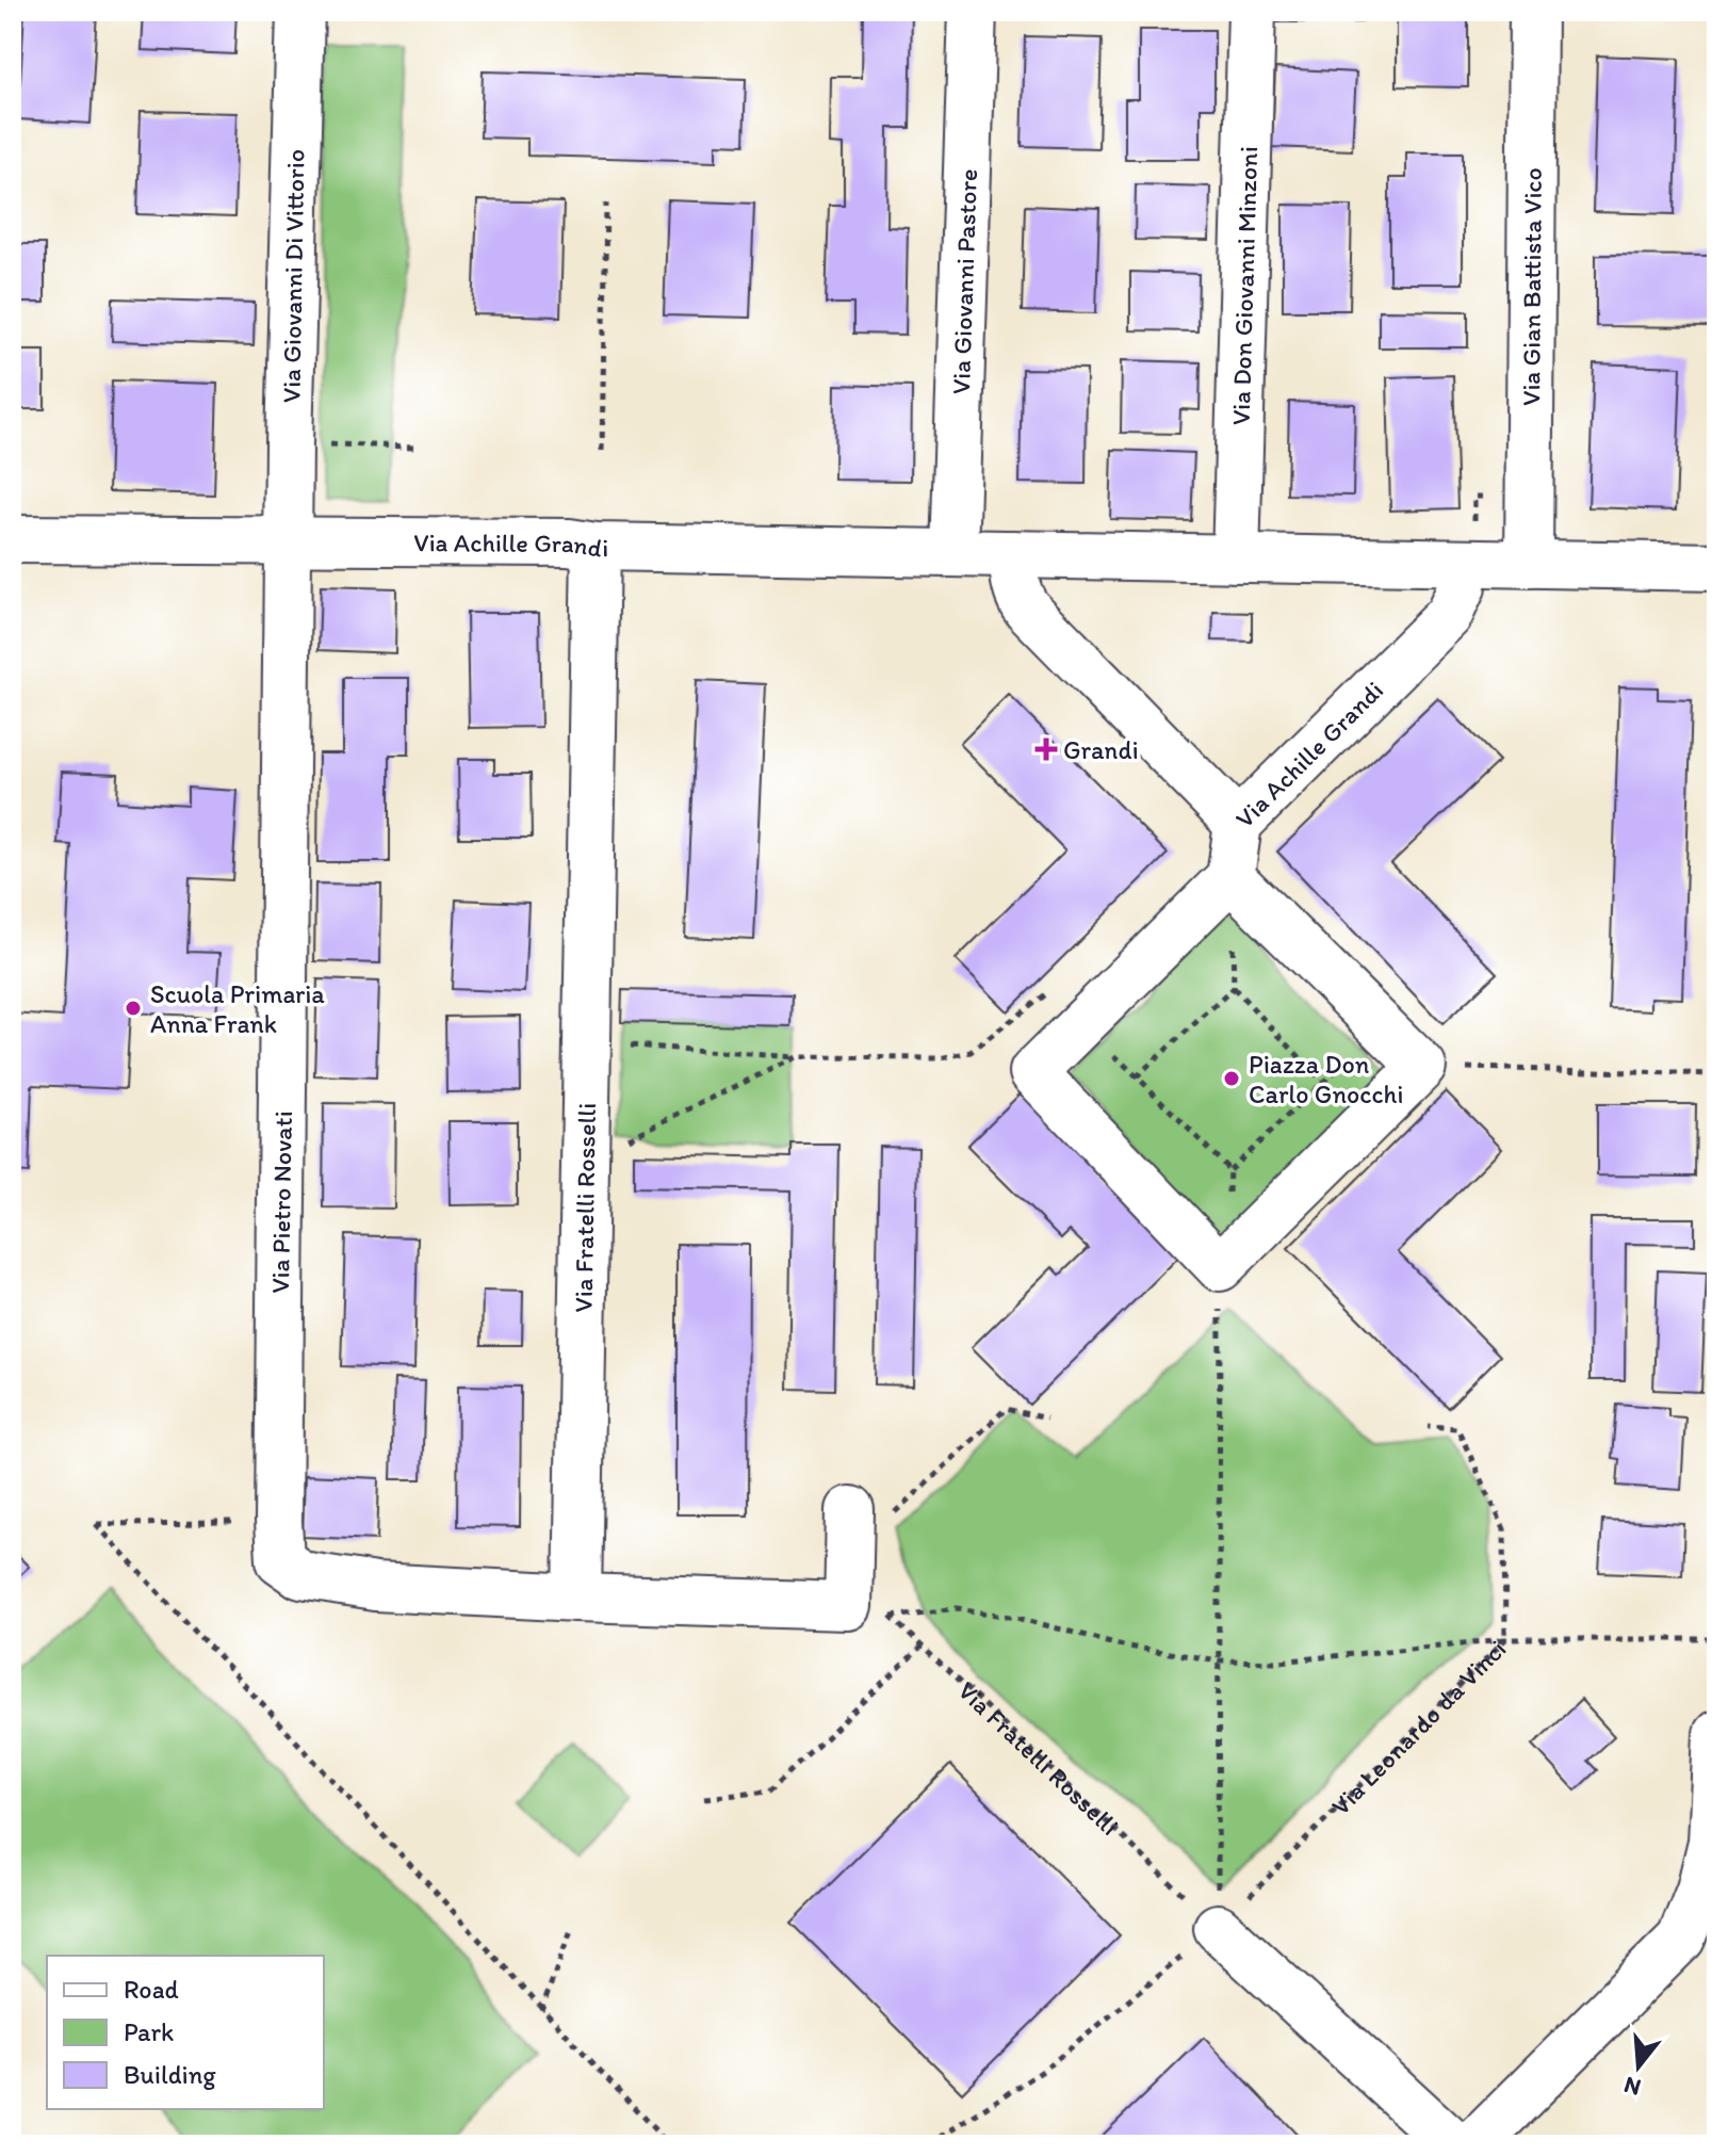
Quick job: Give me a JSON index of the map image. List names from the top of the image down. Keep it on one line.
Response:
{"streets":{"street":["Via Giovanni Di Vittorio","Via Giovanni Pastore","Via Don Giovanni Minzoni","Via Gian Battista Vico","Via Achille Grandi","Via Pietro Novati","Via Fratelli Rosselli"],"path":["Via Leonardo da Vinci"]},"crossings":[["Via Giovanni Di Vittorio","Via Achille Grandi"],["Via Giovanni Di Vittorio","Via Pietro Novati"],["Via Giovanni Pastore","Via Achille Grandi"],["Via Don Giovanni Minzoni","Via Achille Grandi"],["Via Gian Battista Vico","Via Achille Grandi"],["Via Achille Grandi","Via Pietro Novati"],["Via Achille Grandi","Via Fratelli Rosselli"],["Via Pietro Novati","Via Fratelli Rosselli"],["Via Fratelli Rosselli","Via Leonardo da Vinci"]],"places":{"health":["Grandi"],"other":["Scuola Primaria Anna Frank","Piazza Don Carlo Gnocchi"]},"legend":["Road","Park","Building"],"north":"bottom"}
